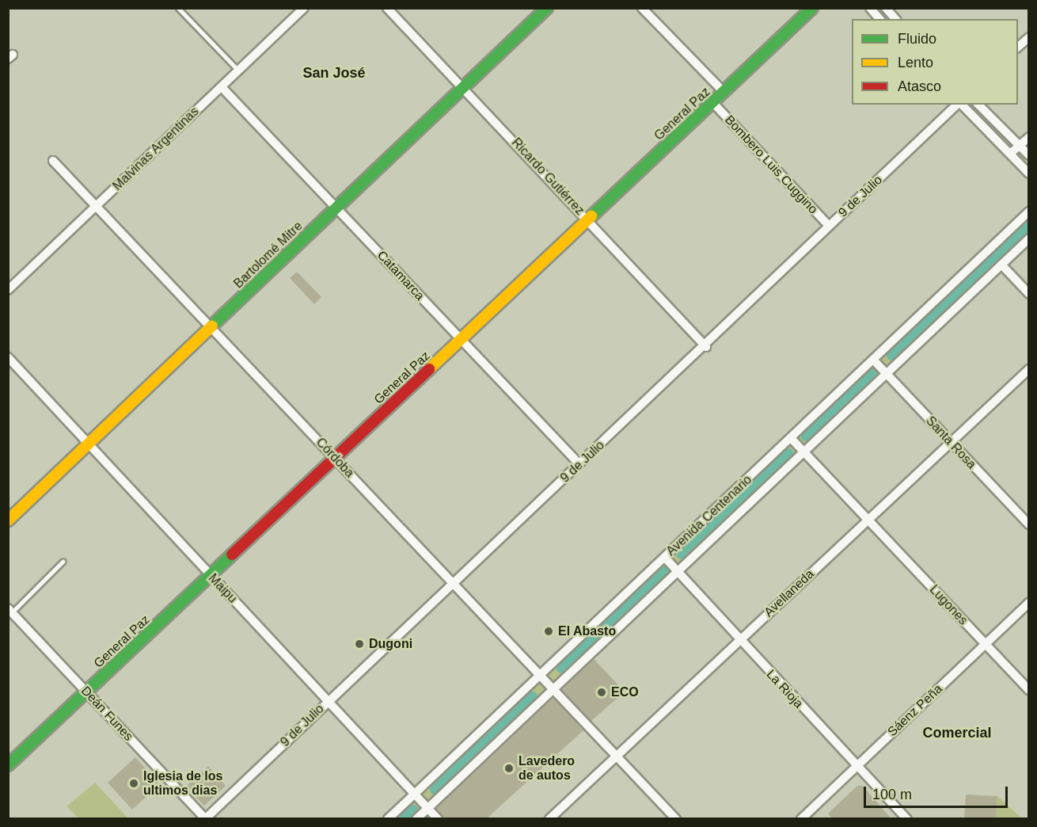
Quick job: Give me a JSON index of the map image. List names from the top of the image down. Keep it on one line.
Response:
{"streets":{"street":["General Paz","Malvinas Argentinas","Bombero Luis Cuggino","Ricardo Gutiérrez","9 de Julio","Bartolomé Mitre","Catamarca","Santa Rosa","Córdoba","Avenida Centenario","Maipu","Avellaneda","Lugones","La Rioja","Sáenz Peña","Deán Funes"]},"crossings":[["General Paz","Bombero Luis Cuggino"],["General Paz","Ricardo Gutiérrez"],["General Paz","Catamarca"],["General Paz","Córdoba"],["General Paz","Maipu"],["General Paz","Deán Funes"],["Malvinas Argentinas","Catamarca"],["Malvinas Argentinas","Córdoba"],["Bombero Luis Cuggino","9 de Julio"],["Ricardo Gutiérrez","9 de Julio"],["Ricardo Gutiérrez","Bartolomé Mitre"],["9 de Julio","Catamarca"],["9 de Julio","Córdoba"],["9 de Julio","Maipu"],["9 de Julio","Deán Funes"],["Bartolomé Mitre","Catamarca"],["Bartolomé Mitre","Córdoba"],["Bartolomé Mitre","Maipu"],["Santa Rosa","Avenida Centenario"],["Santa Rosa","Avellaneda"],["Córdoba","Avenida Centenario"],["Córdoba","Avellaneda"],["Avenida Centenario","Maipu"],["Avenida Centenario","La Rioja"],["Avellaneda","Lugones"],["Avellaneda","La Rioja"],["Lugones","Sáenz Peña"],["La Rioja","Sáenz Peña"]],"districts":["San José","Comercial"],"places":["El Abasto","Dugoni","ECO","Lavedero de autos","Iglesia de los ultimos dias"],"legend":["Fluido","Lento","Atasco"],"scale_bar":"100 m"}
